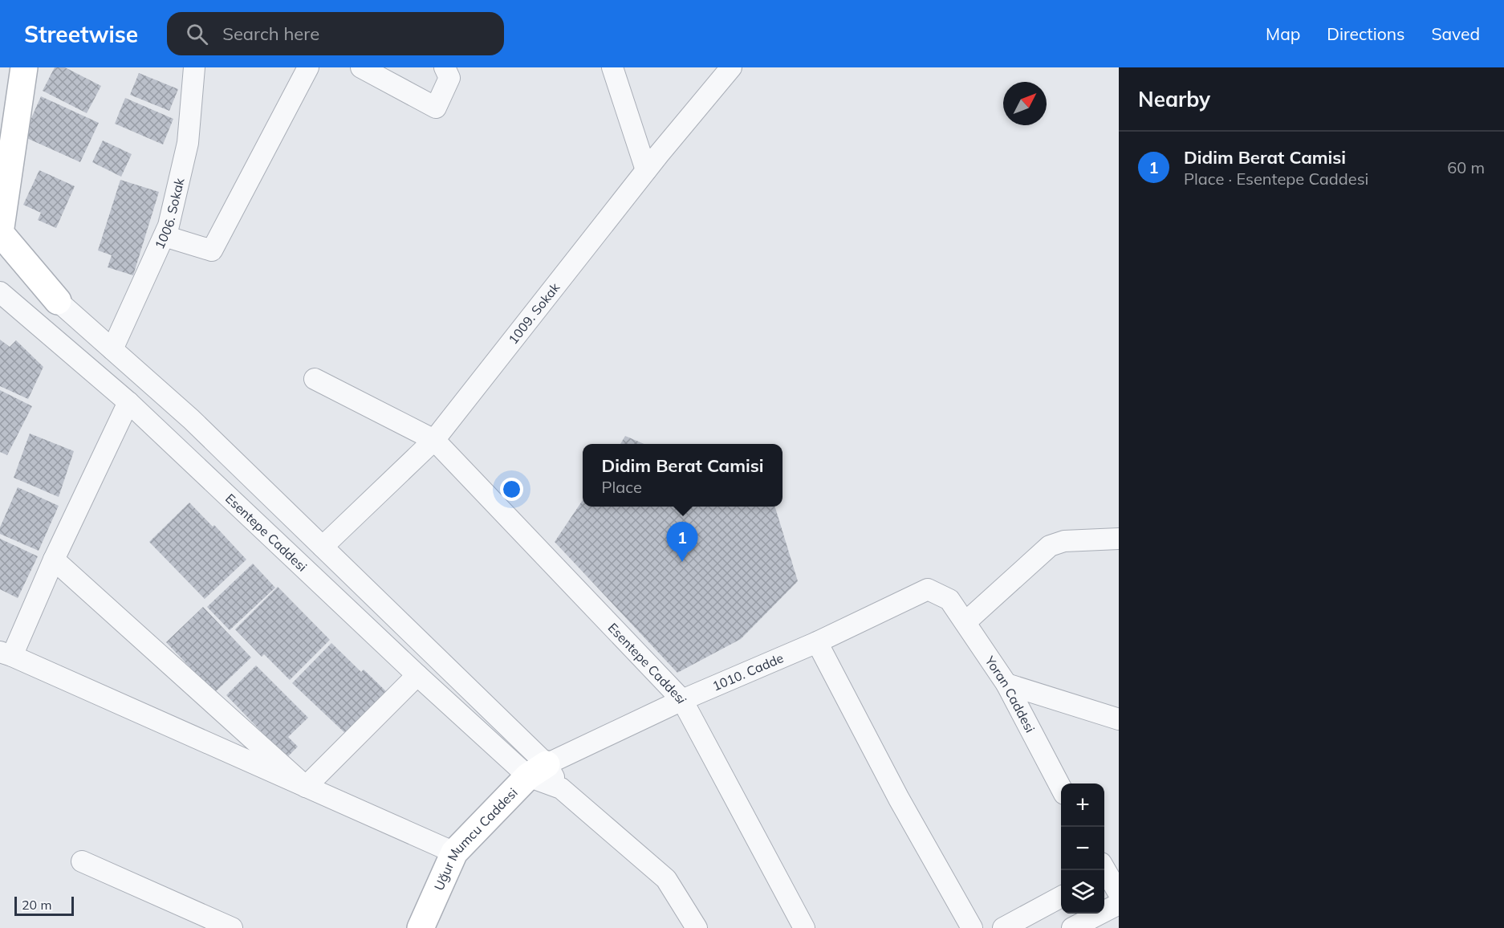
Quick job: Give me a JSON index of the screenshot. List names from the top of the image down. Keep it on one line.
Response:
{"streets":{"main road":["Uğur Mumcu Caddesi"],"street":["1006. Sokak","1009. Sokak","Esentepe Caddesi","1010. Cadde","Yoran Caddesi"]},"crossings":[["1009. Sokak","Esentepe Caddesi"],["Esentepe Caddesi","1010. Cadde"],["Esentepe Caddesi","Uğur Mumcu Caddesi"],["1010. Cadde","Yoran Caddesi"],["1010. Cadde","Uğur Mumcu Caddesi"]],"scale_bar":"20 m","north":"top right","page":{"header":"Streetwise","search":"Search here","nav":["Map","Directions","Saved"],"heading":"Nearby","list":[{"mark":"1","name":"Didim Berat Camisi","note":"Place · Esentepe Caddesi","value":"60 m"}],"popup":["Didim Berat Camisi","Place"],"pins":"1","map_buttons":["+","−"],"scale":"20 m"}}
